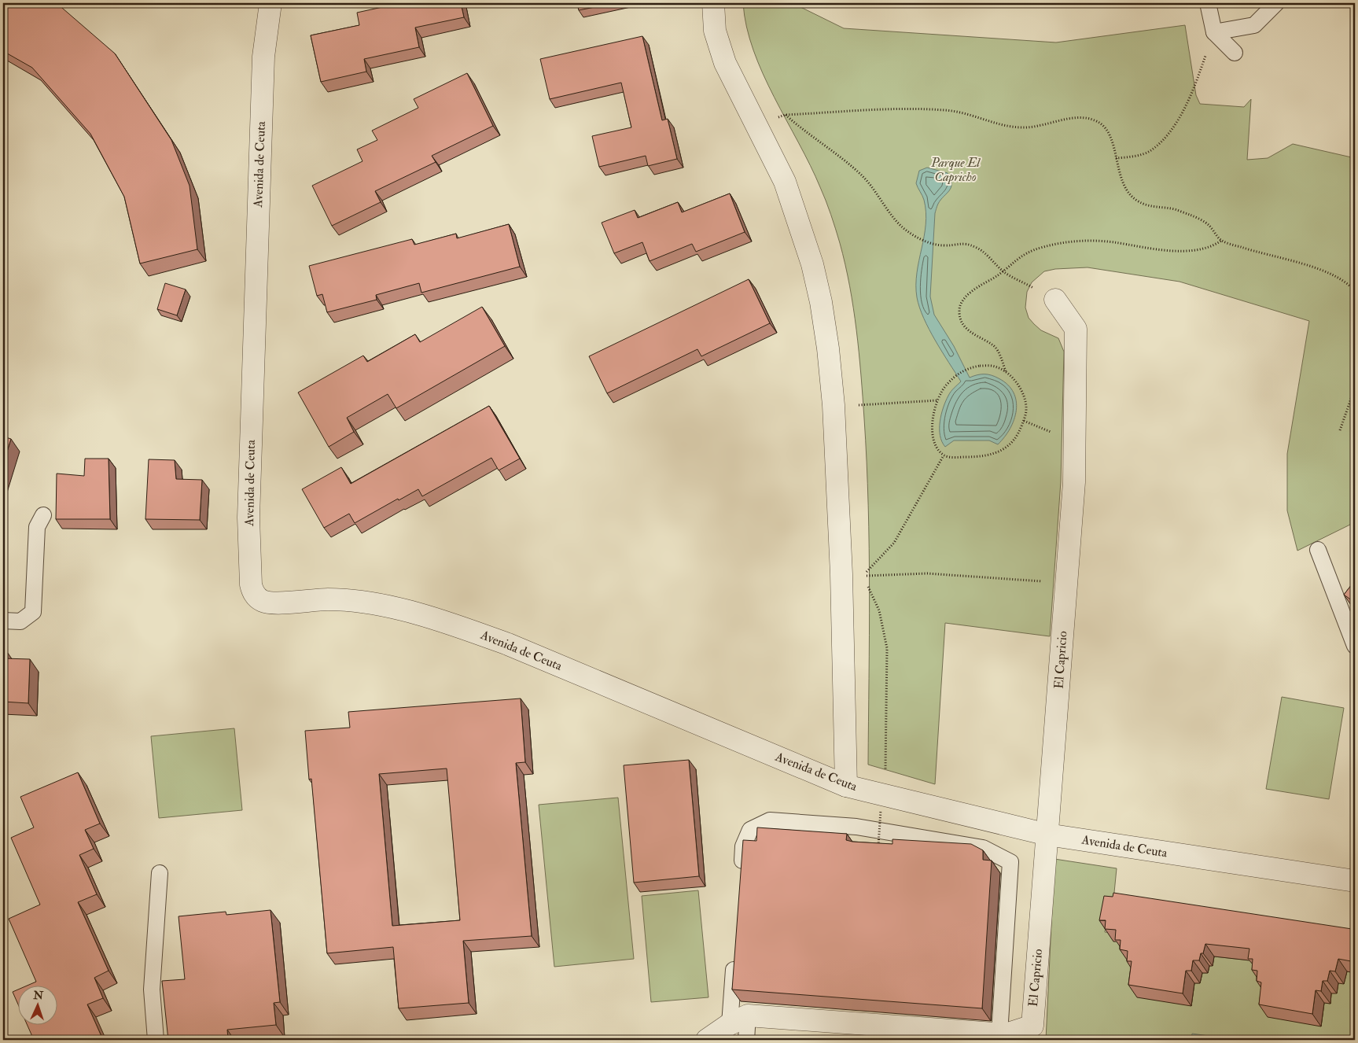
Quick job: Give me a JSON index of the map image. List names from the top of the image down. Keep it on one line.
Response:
{"streets":{"street":["Avenida de Ceuta","El Capricio"]},"crossings":[["Avenida de Ceuta","El Capricio"]],"parks":["Parque El Capricho"],"north":"top"}
